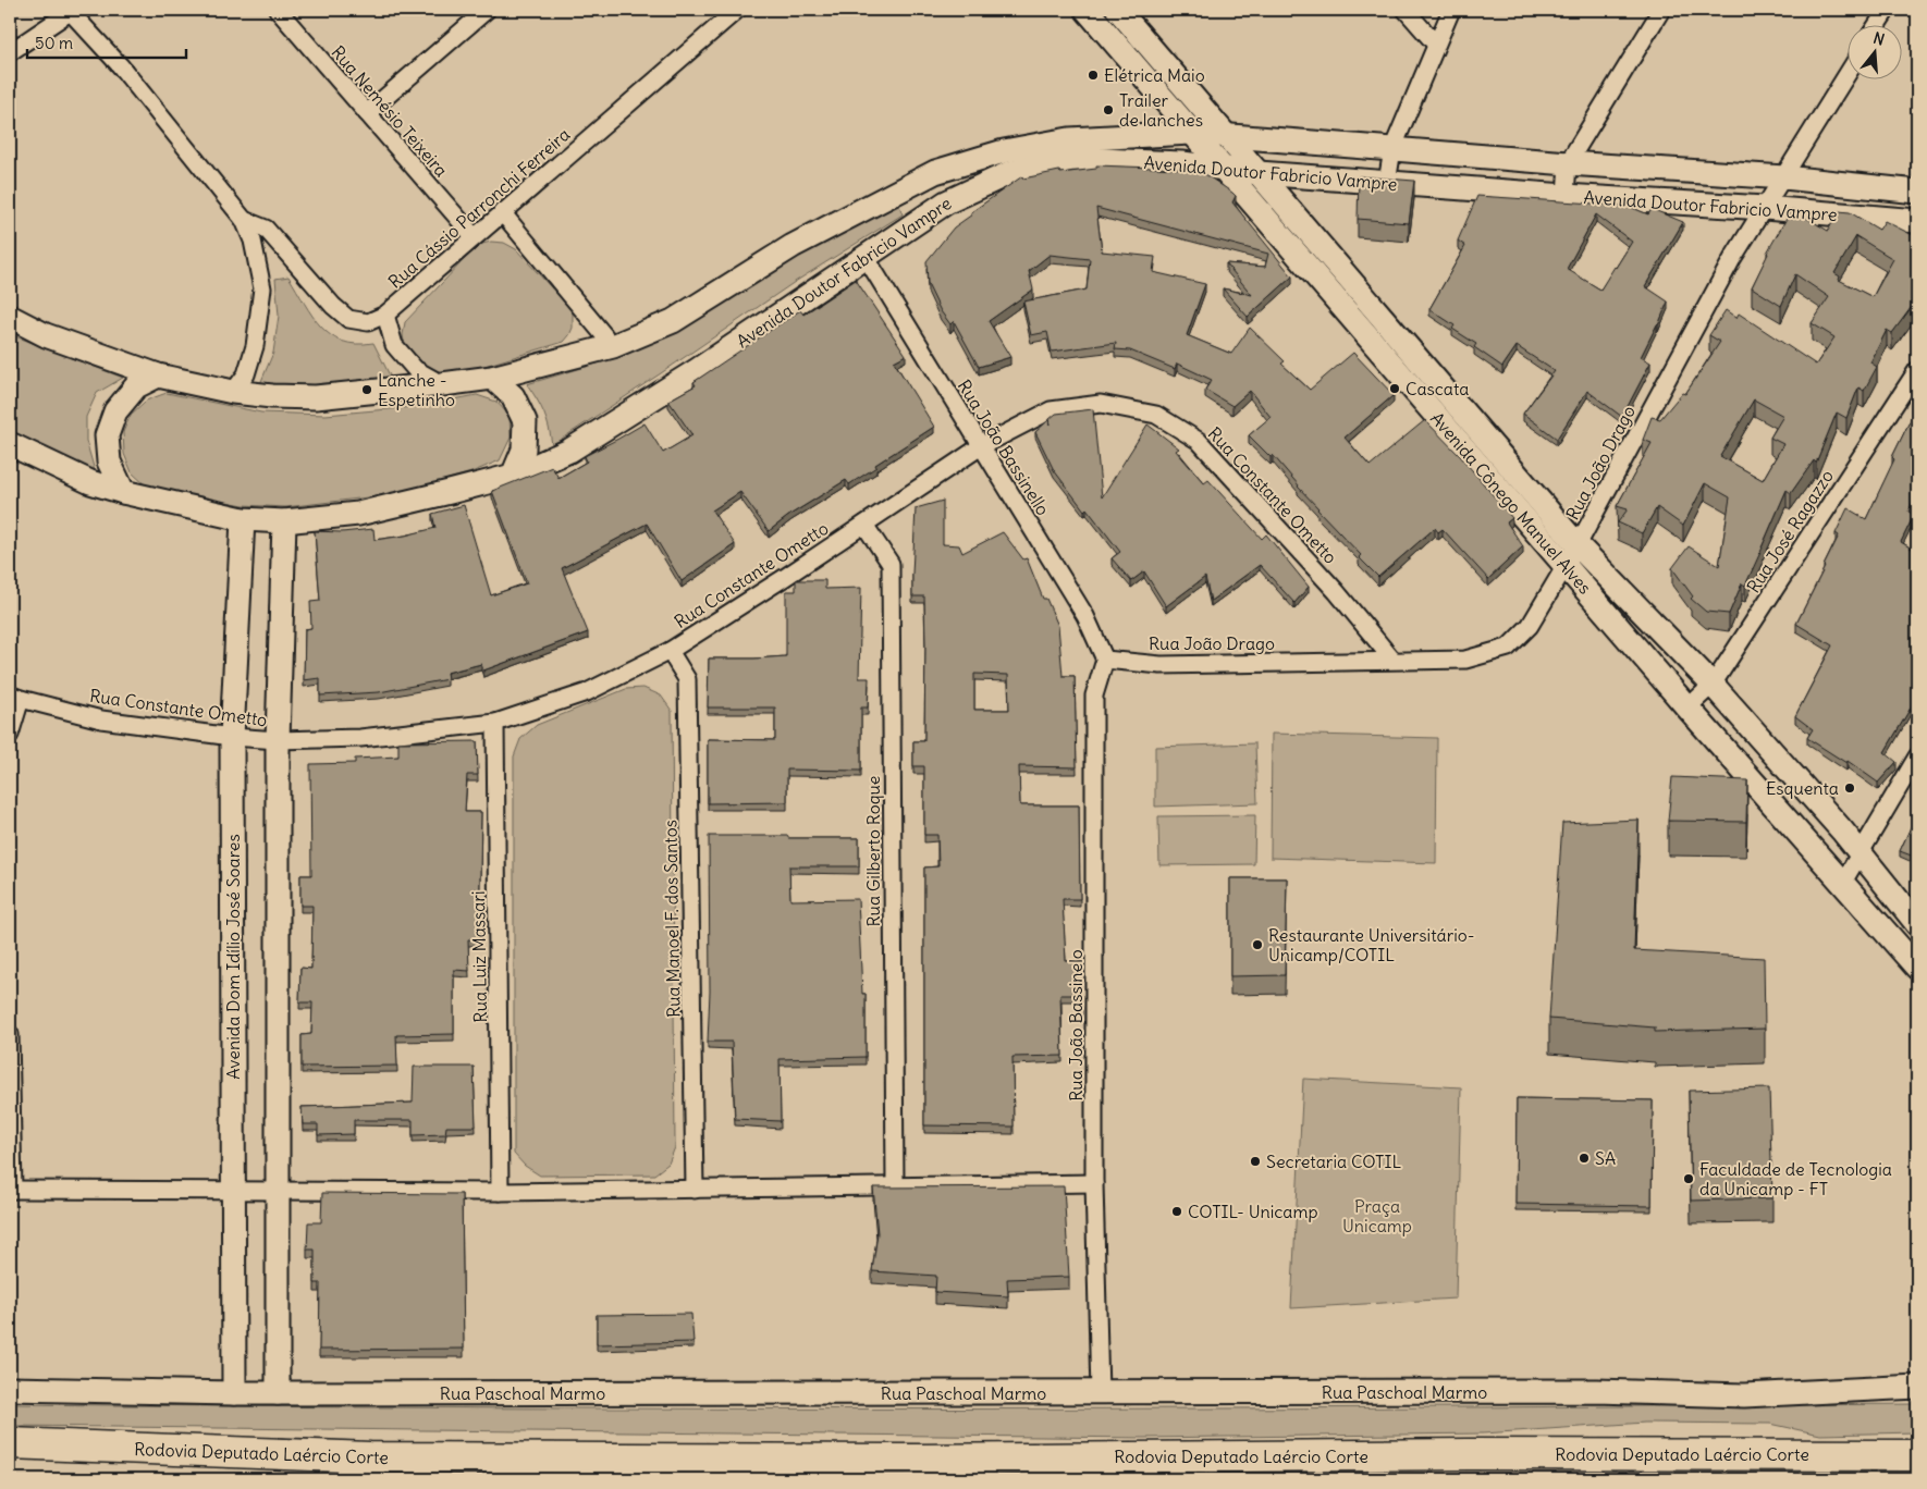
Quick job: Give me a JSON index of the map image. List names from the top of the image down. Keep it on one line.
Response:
{"streets":{"highway":["Rodovia Deputado Laércio Corte"],"street":["Rua Nemésio Teixeira","Avenida Doutor Fabricio Vampre","Rua Cássio Parronchi Ferreira","Rua João Bassinello","Rua João Drago","Rua Constante Ometto","Avenida Cônego Manuel Alves","Rua José Ragazzo","Rua Gilberto Roque","Rua Manoel F. dos Santos","Avenida Dom Idílio José Soares","Rua Luiz Massari","Rua João Bassinelo","Rua Paschoal Marmo"]},"crossings":[["Rua Nemésio Teixeira","Rua Cássio Parronchi Ferreira"],["Avenida Doutor Fabricio Vampre","Rua João Bassinello"],["Avenida Doutor Fabricio Vampre","Rua João Drago"],["Avenida Doutor Fabricio Vampre","Avenida Cônego Manuel Alves"],["Avenida Doutor Fabricio Vampre","Avenida Dom Idílio José Soares"],["Rua João Bassinello","Rua João Drago"],["Rua João Bassinello","Rua Constante Ometto"],["Rua João Bassinello","Rua João Bassinelo"],["Rua João Drago","Rua Constante Ometto"],["Rua João Drago","Avenida Cônego Manuel Alves"],["Rua João Drago","Rua João Bassinelo"],["Rua Constante Ometto","Rua Gilberto Roque"],["Rua Constante Ometto","Rua Manoel F. dos Santos"],["Rua Constante Ometto","Avenida Dom Idílio José Soares"],["Rua Constante Ometto","Rua Luiz Massari"],["Avenida Cônego Manuel Alves","Rua José Ragazzo"],["Avenida Dom Idílio José Soares","Rua Paschoal Marmo"],["Rua João Bassinelo","Rua Paschoal Marmo"]],"parks":["Praça Unicamp"],"places":["Elétrica Maio","Trailer de lanches","Cascata","Lanche - Espetinho","Esquenta","Restaurante Universitário- Unicamp/COTIL","SA","Secretaria COTIL","Faculdade de Tecnologia da Unicamp - FT","COTIL- Unicamp"],"scale_bar":"50 m","north":"top"}
